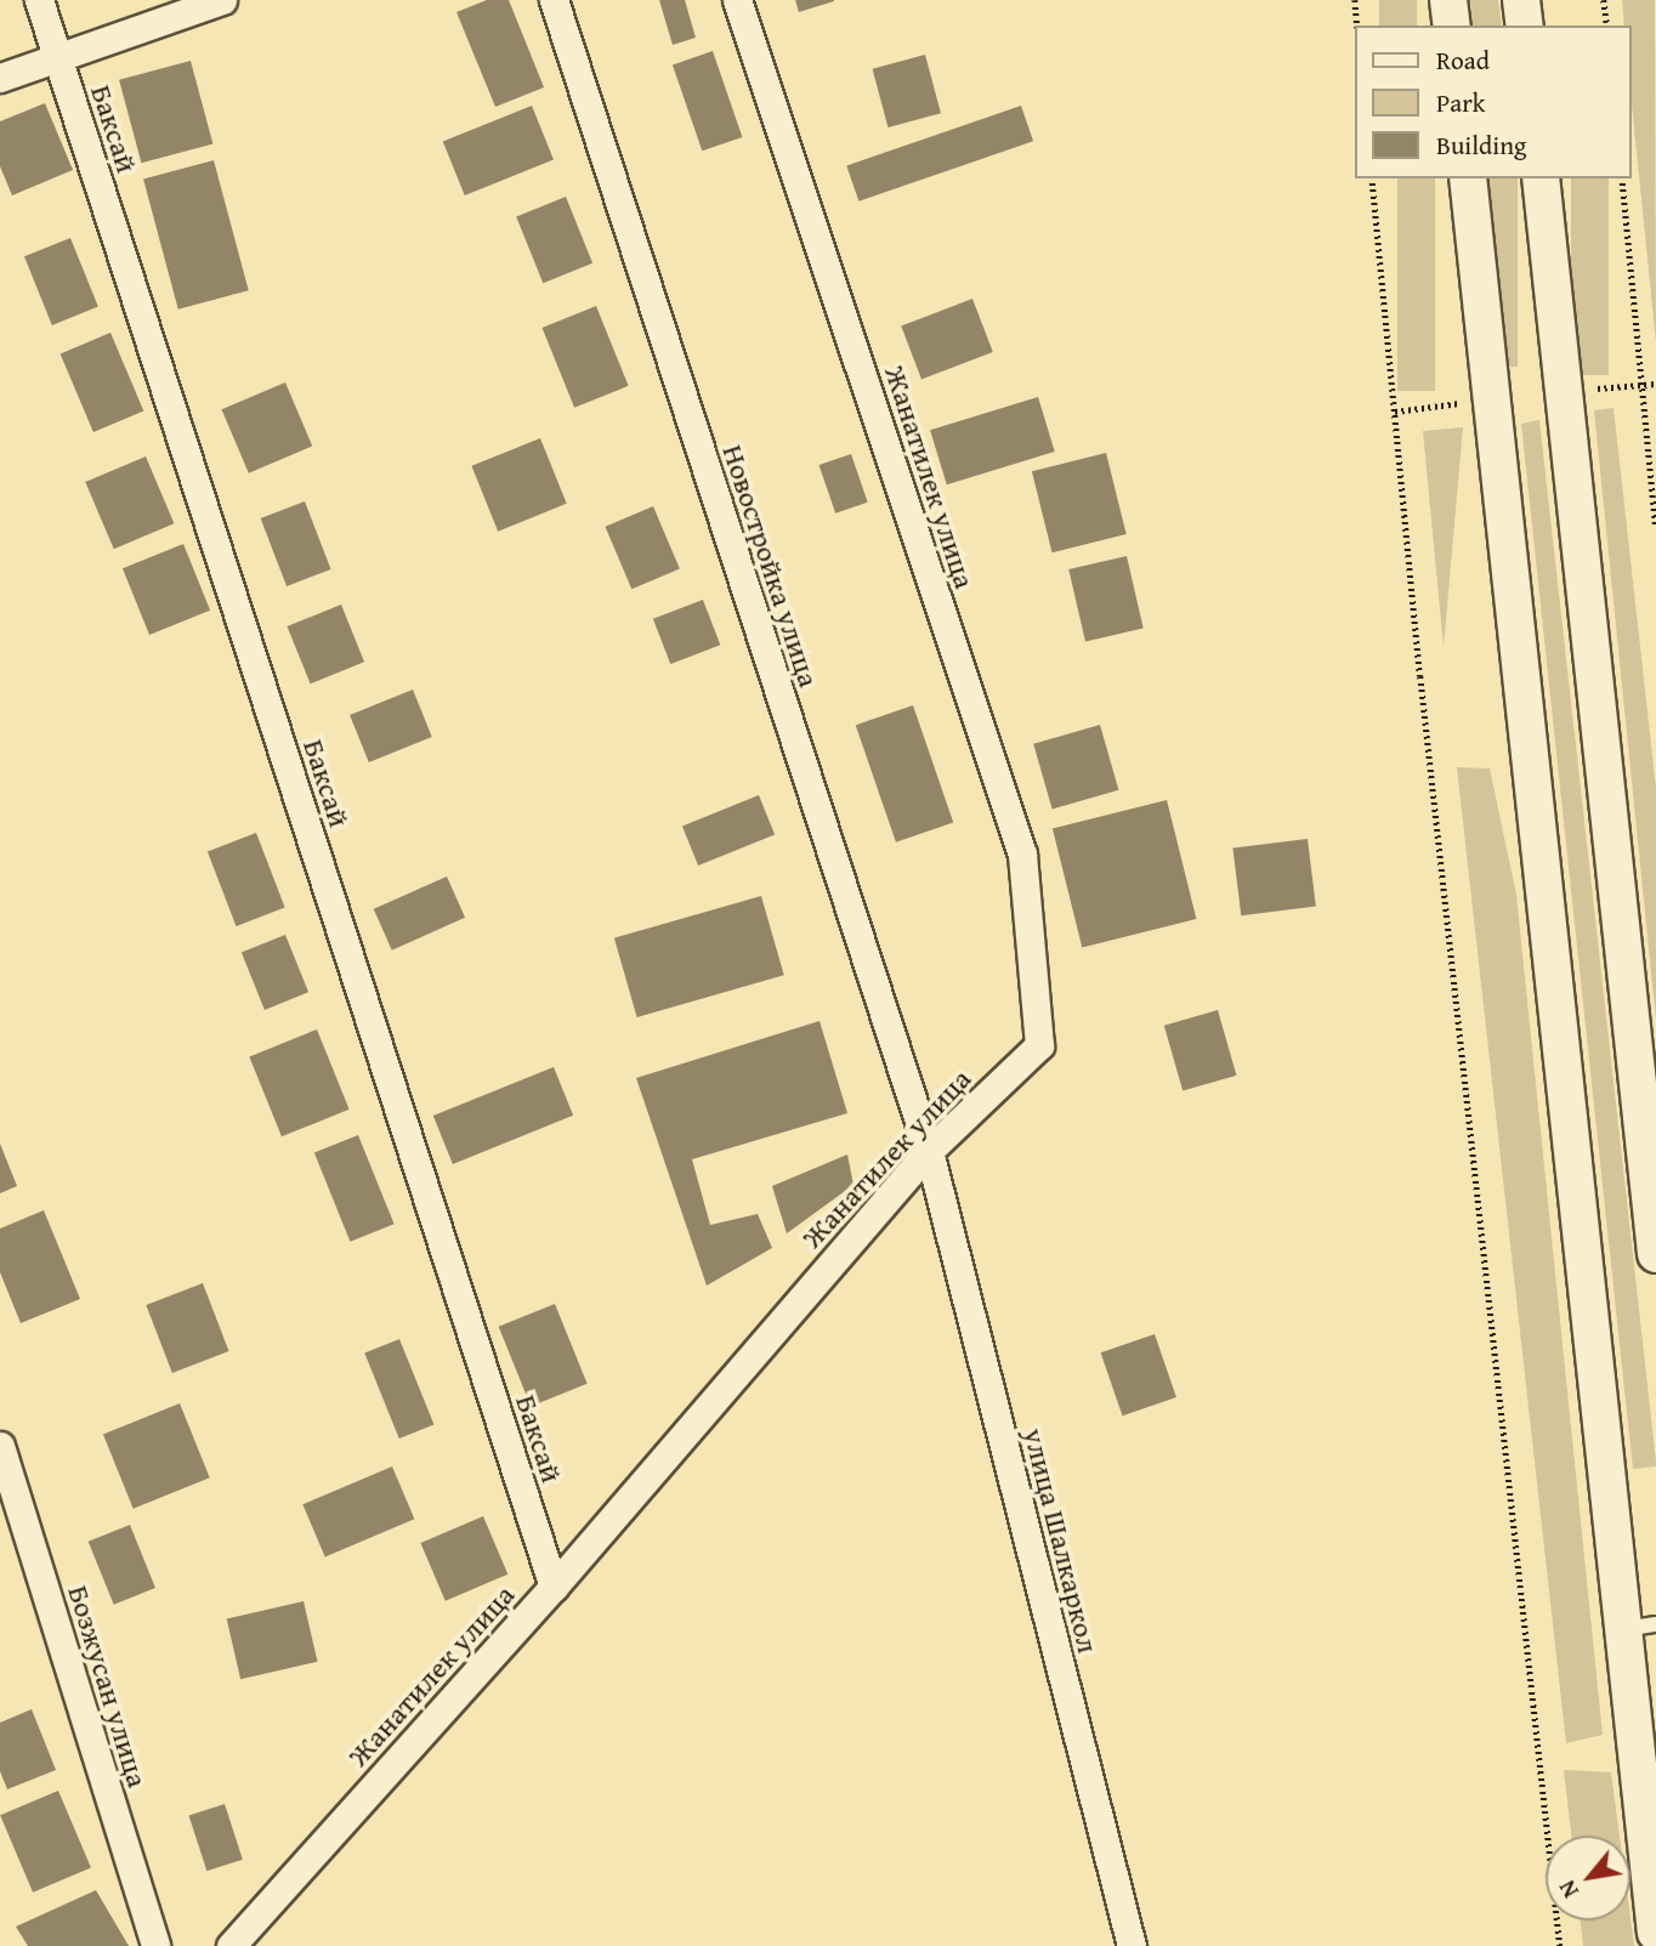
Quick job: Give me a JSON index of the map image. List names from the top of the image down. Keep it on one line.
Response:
{"streets":{"street":["Баксай","Жанатилек улица","Новостройка улица","улица Шалкаркол","Бозжусан улица"]},"crossings":[["Баксай","Жанатилек улица"],["Жанатилек улица","Новостройка улица"],["Жанатилек улица","улица Шалкаркол"],["Новостройка улица","улица Шалкаркол"]],"legend":["Road","Park","Building"],"north":"bottom left"}
